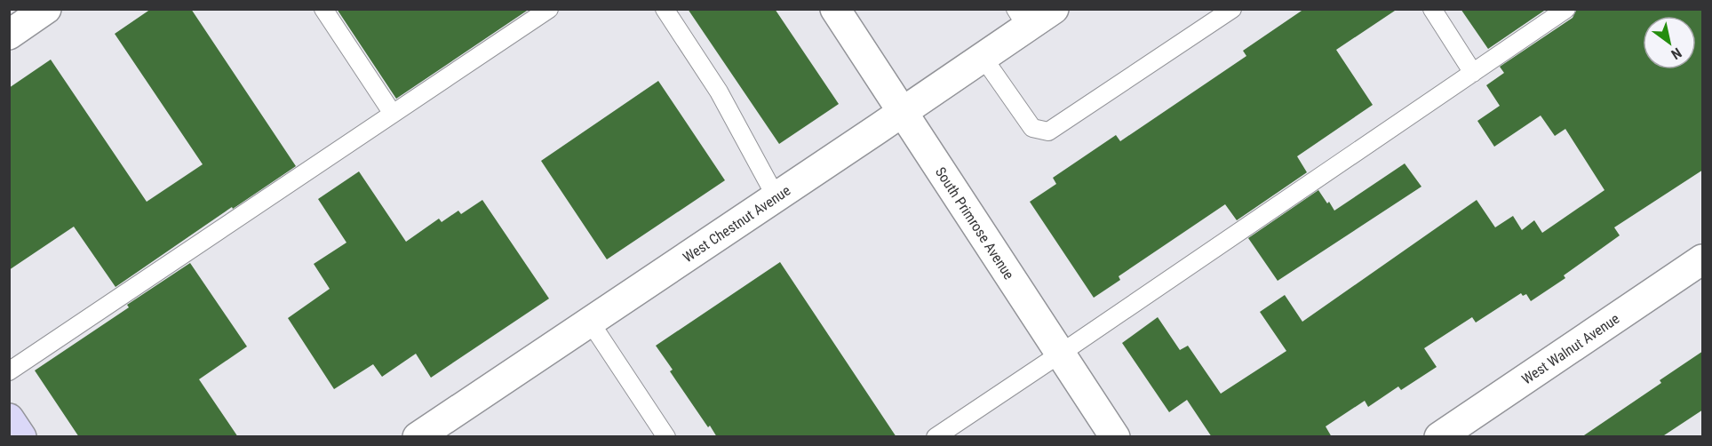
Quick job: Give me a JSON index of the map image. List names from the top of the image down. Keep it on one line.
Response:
{"streets":{"street":["West Chestnut Avenue","South Primrose Avenue","West Walnut Avenue"]},"crossings":[["West Chestnut Avenue","South Primrose Avenue"]],"north":"bottom right"}
